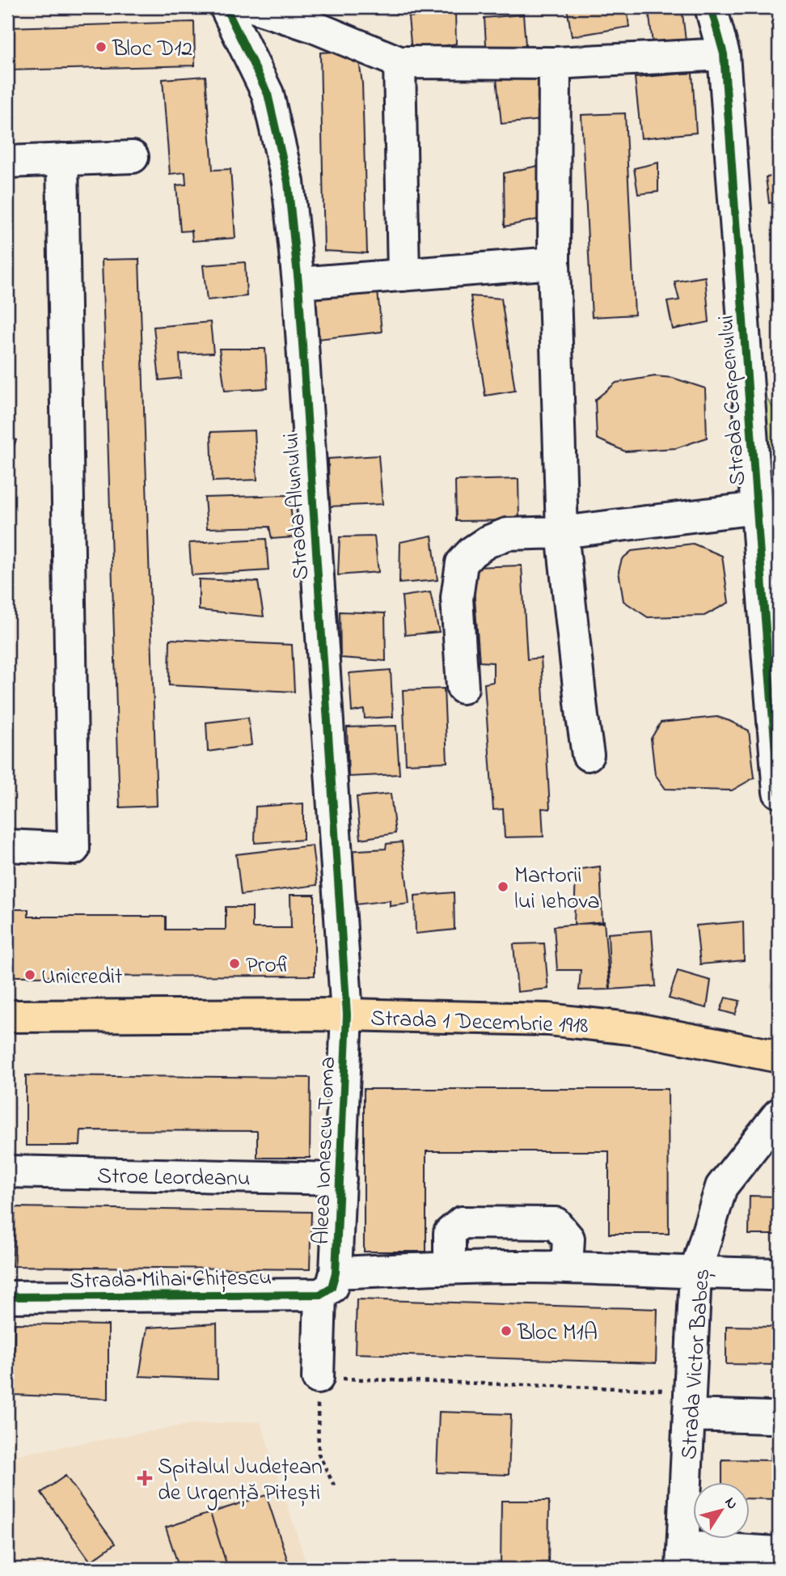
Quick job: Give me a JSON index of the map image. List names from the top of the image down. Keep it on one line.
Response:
{"streets":{"main road":["Strada 1 Decembrie 1918"],"street":["Strada Carpenului","Strada Alunului","Aleea Ionescu Toma","Stroe Leordeanu","Strada Mihai Chițescu","Strada Victor Babeș"]},"crossings":[["Strada Alunului","Strada 1 Decembrie 1918"],["Strada Alunului","Aleea Ionescu Toma"],["Strada 1 Decembrie 1918","Aleea Ionescu Toma"],["Aleea Ionescu Toma","Stroe Leordeanu"],["Aleea Ionescu Toma","Strada Mihai Chițescu"],["Strada Mihai Chițescu","Strada Victor Babeș"]],"places":{"other":["Bloc D12","Martorii lui Iehova","Profi","Unicredit","Bloc M1A"],"health":["Spitalul Județean de Urgență Pitești"]},"north":"top right"}
